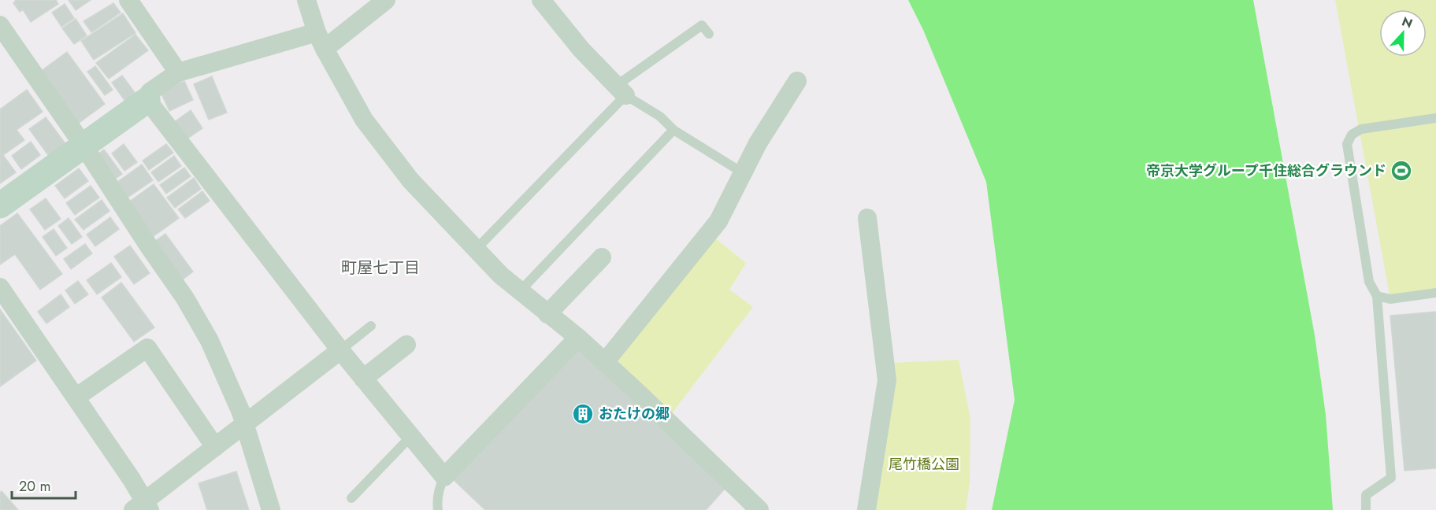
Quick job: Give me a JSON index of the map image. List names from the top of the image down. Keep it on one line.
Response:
{"districts":["町屋七丁目"],"parks":["尾竹橋公園"],"places":{"sports":["帝京大学グループ千住総合グラウンド"],"building":["おたけの郷"]},"scale_bar":"20 m","north":"top"}
